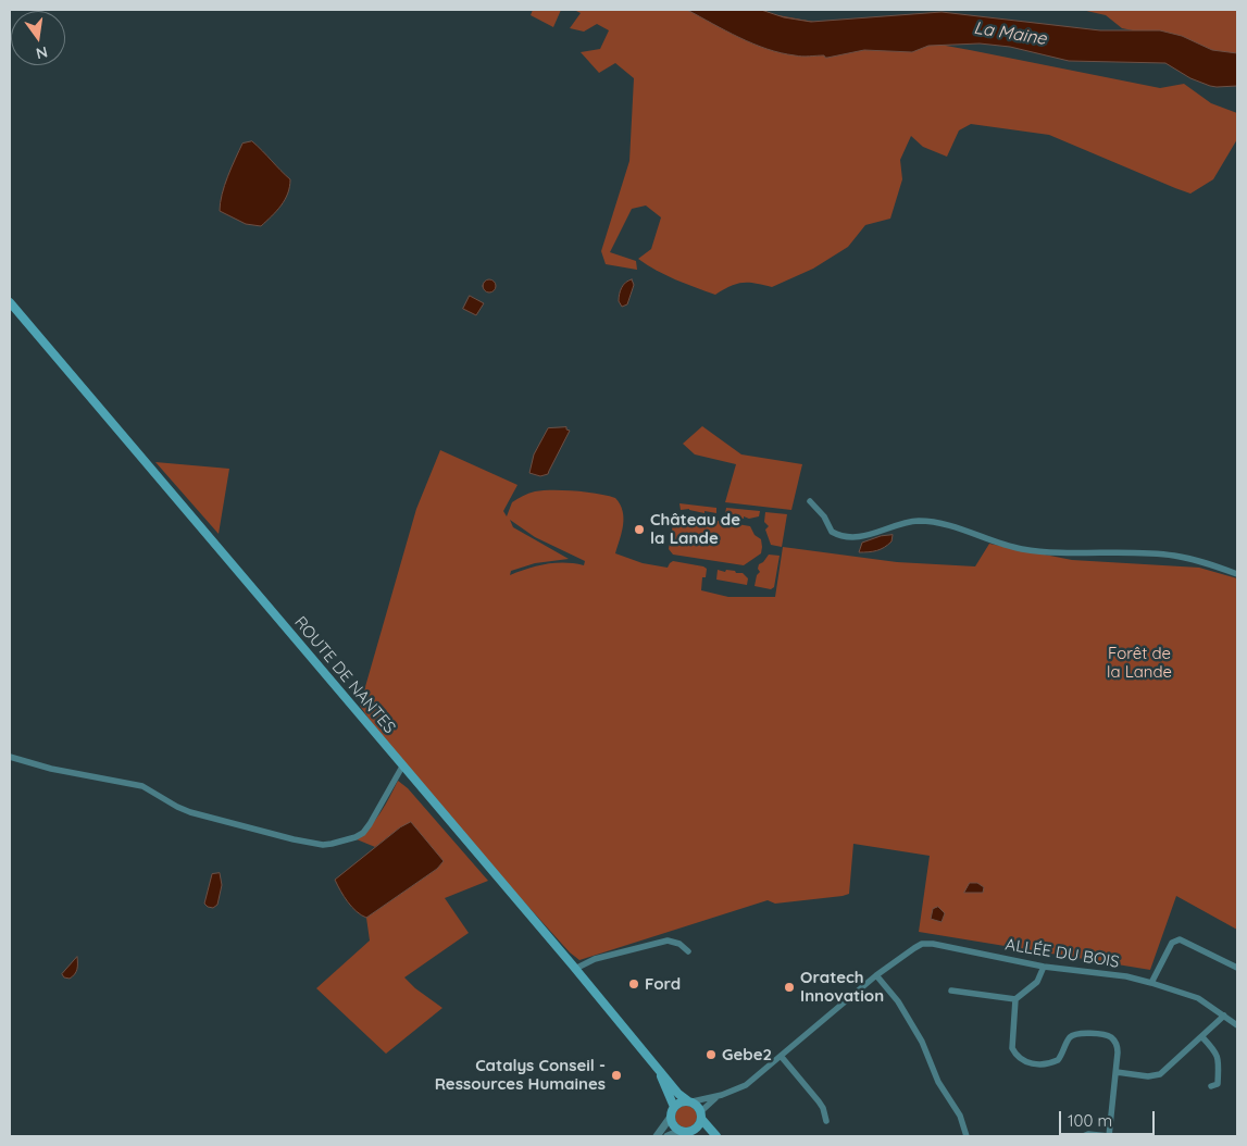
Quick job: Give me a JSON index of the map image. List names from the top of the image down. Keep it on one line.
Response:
{"streets":{"main road":["ROUTE DE NANTES"],"street":["ALLÉE DU BOIS"]},"water":["La Maine"],"parks":["Forêt de la Lande"],"places":["Château de la Lande","Ford","Oratech Innovation","Gebe2","Catalys Conseil - Ressources Humaines"],"scale_bar":"100 m","north":"bottom"}
